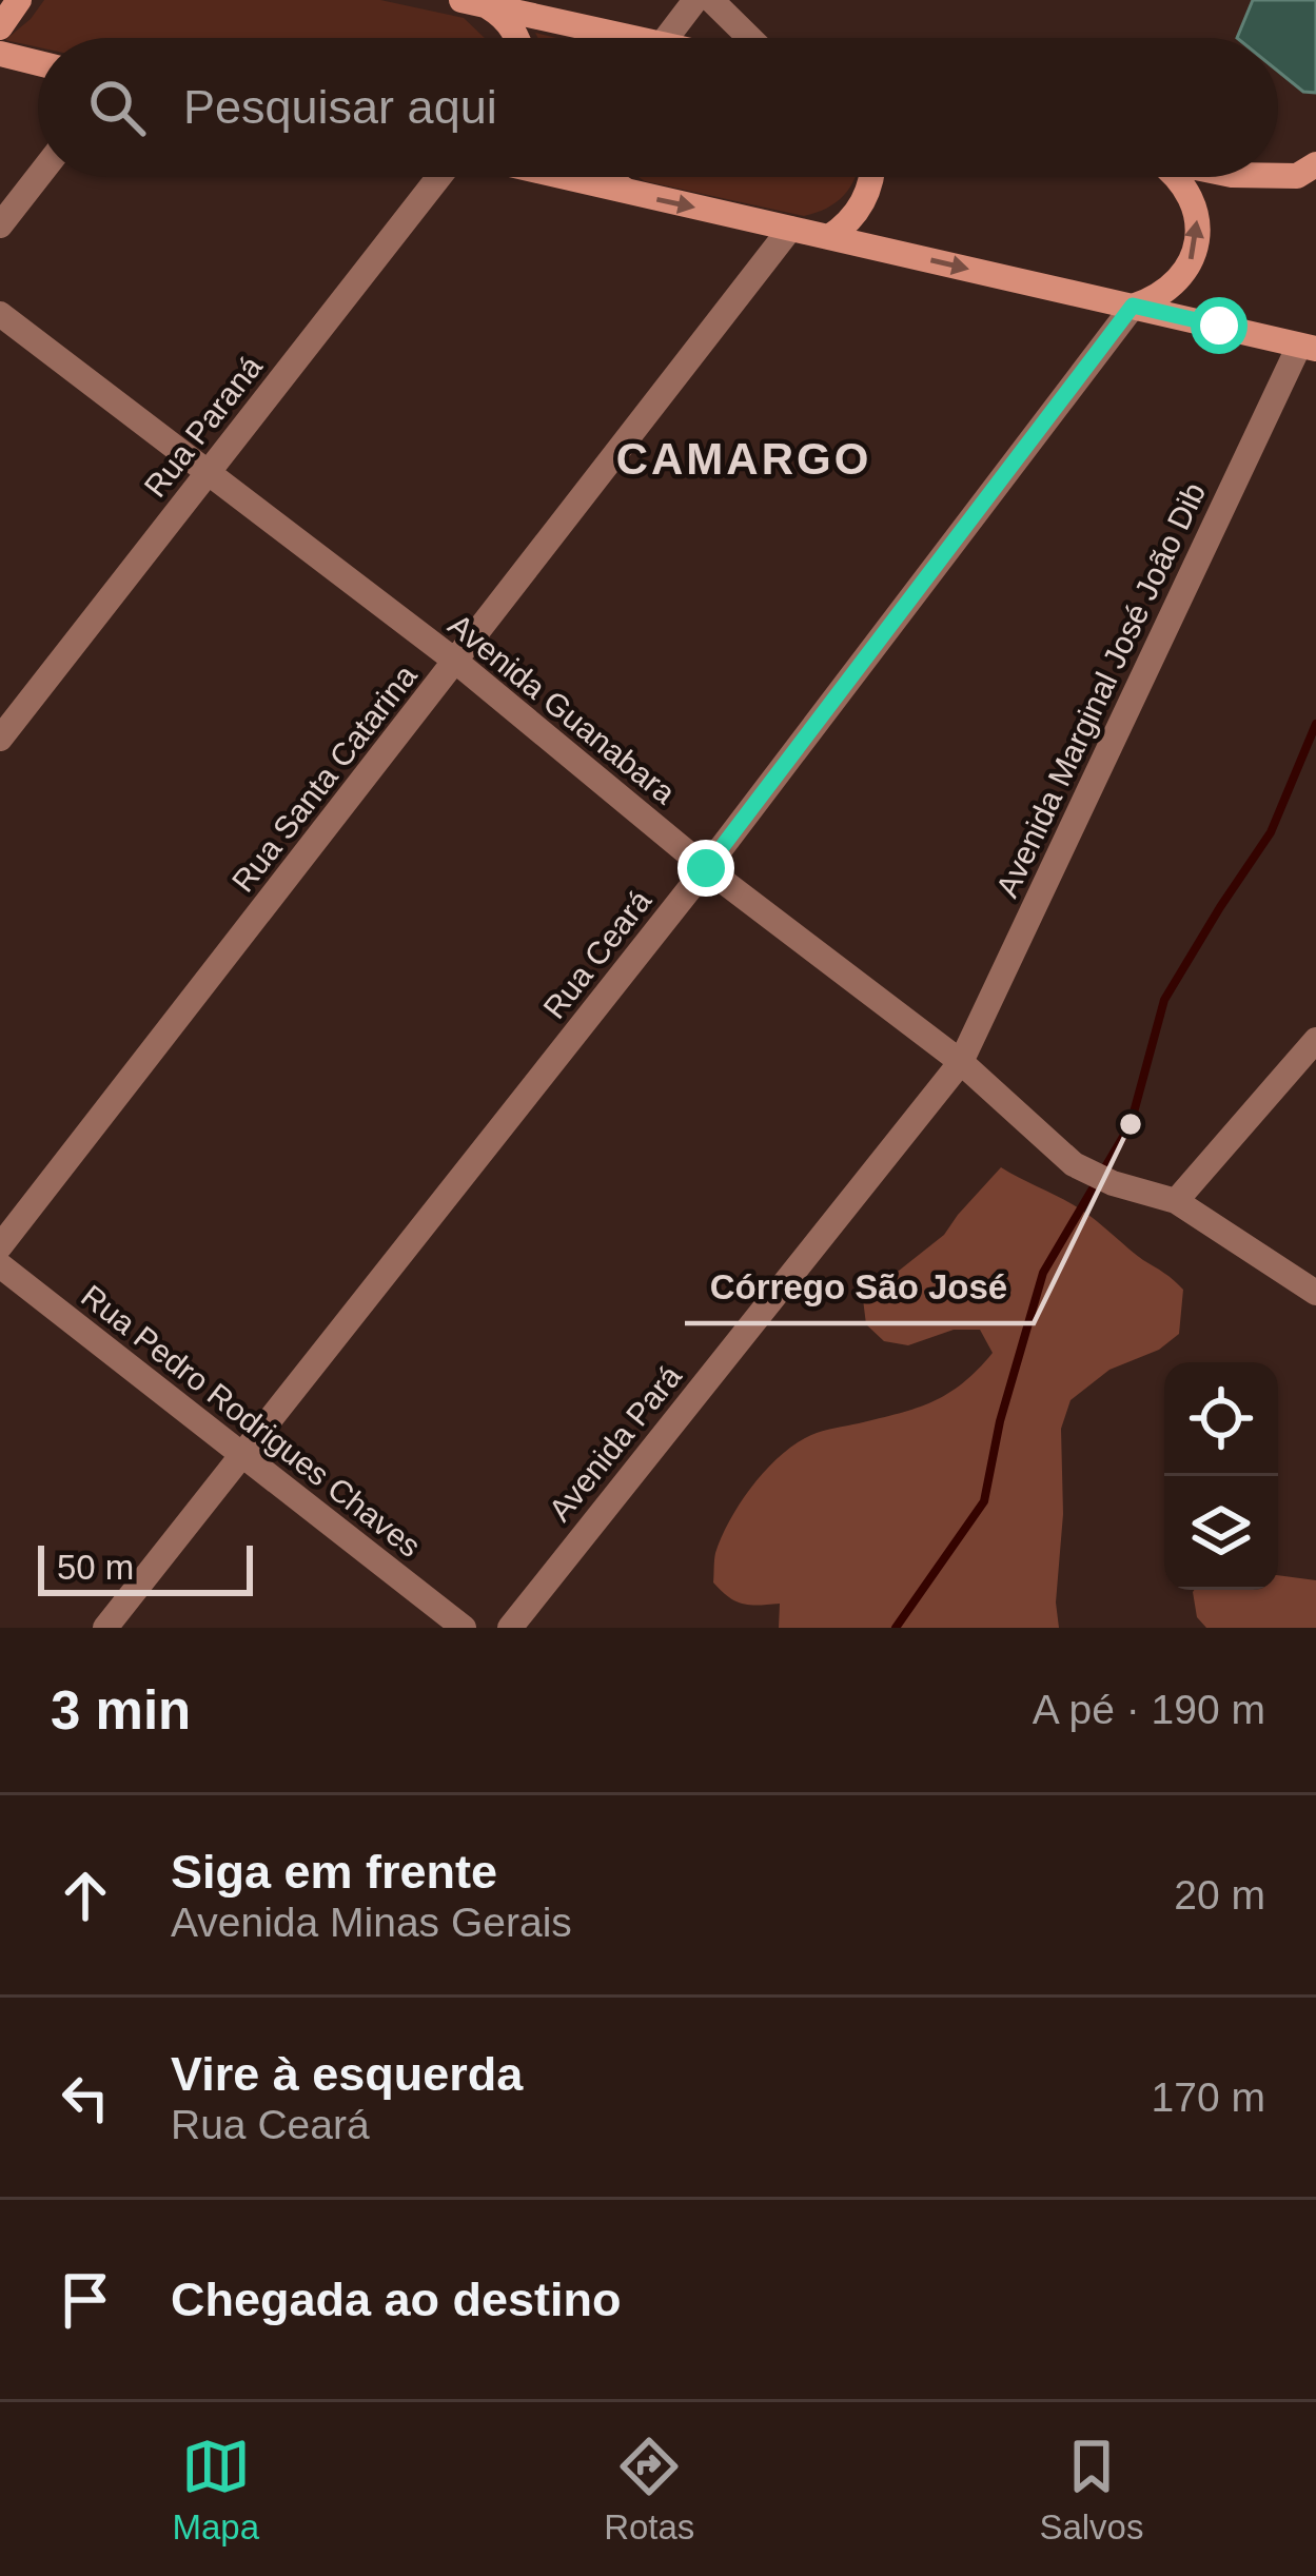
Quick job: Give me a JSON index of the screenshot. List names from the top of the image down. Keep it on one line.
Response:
{"streets":{"street":["Rua Paraná","Avenida Marginal José João Dib","Avenida Guanabara","Rua Santa Catarina","Rua Ceará","Rua Pedro Rodrigues Chaves","Avenida Pará"]},"crossings":[["Rua Paraná","Avenida Guanabara"],["Avenida Marginal José João Dib","Avenida Guanabara"],["Avenida Marginal José João Dib","Avenida Pará"],["Avenida Guanabara","Rua Santa Catarina"],["Avenida Guanabara","Rua Ceará"],["Avenida Guanabara","Avenida Pará"],["Rua Ceará","Rua Pedro Rodrigues Chaves"]],"districts":["CAMARGO"],"places":["Córrego São José"],"scale_bar":"50 m","page":{"search":"Pesquisar aqui","scale":"50 m","heading":["3 min","A pé · 190 m"],"list":[["Siga em frente","Avenida Minas Gerais","20 m"],["Vire à esquerda","Rua Ceará","170 m"],"Chegada ao destino"],"nav":["Mapa","Rotas","Salvos"]}}
